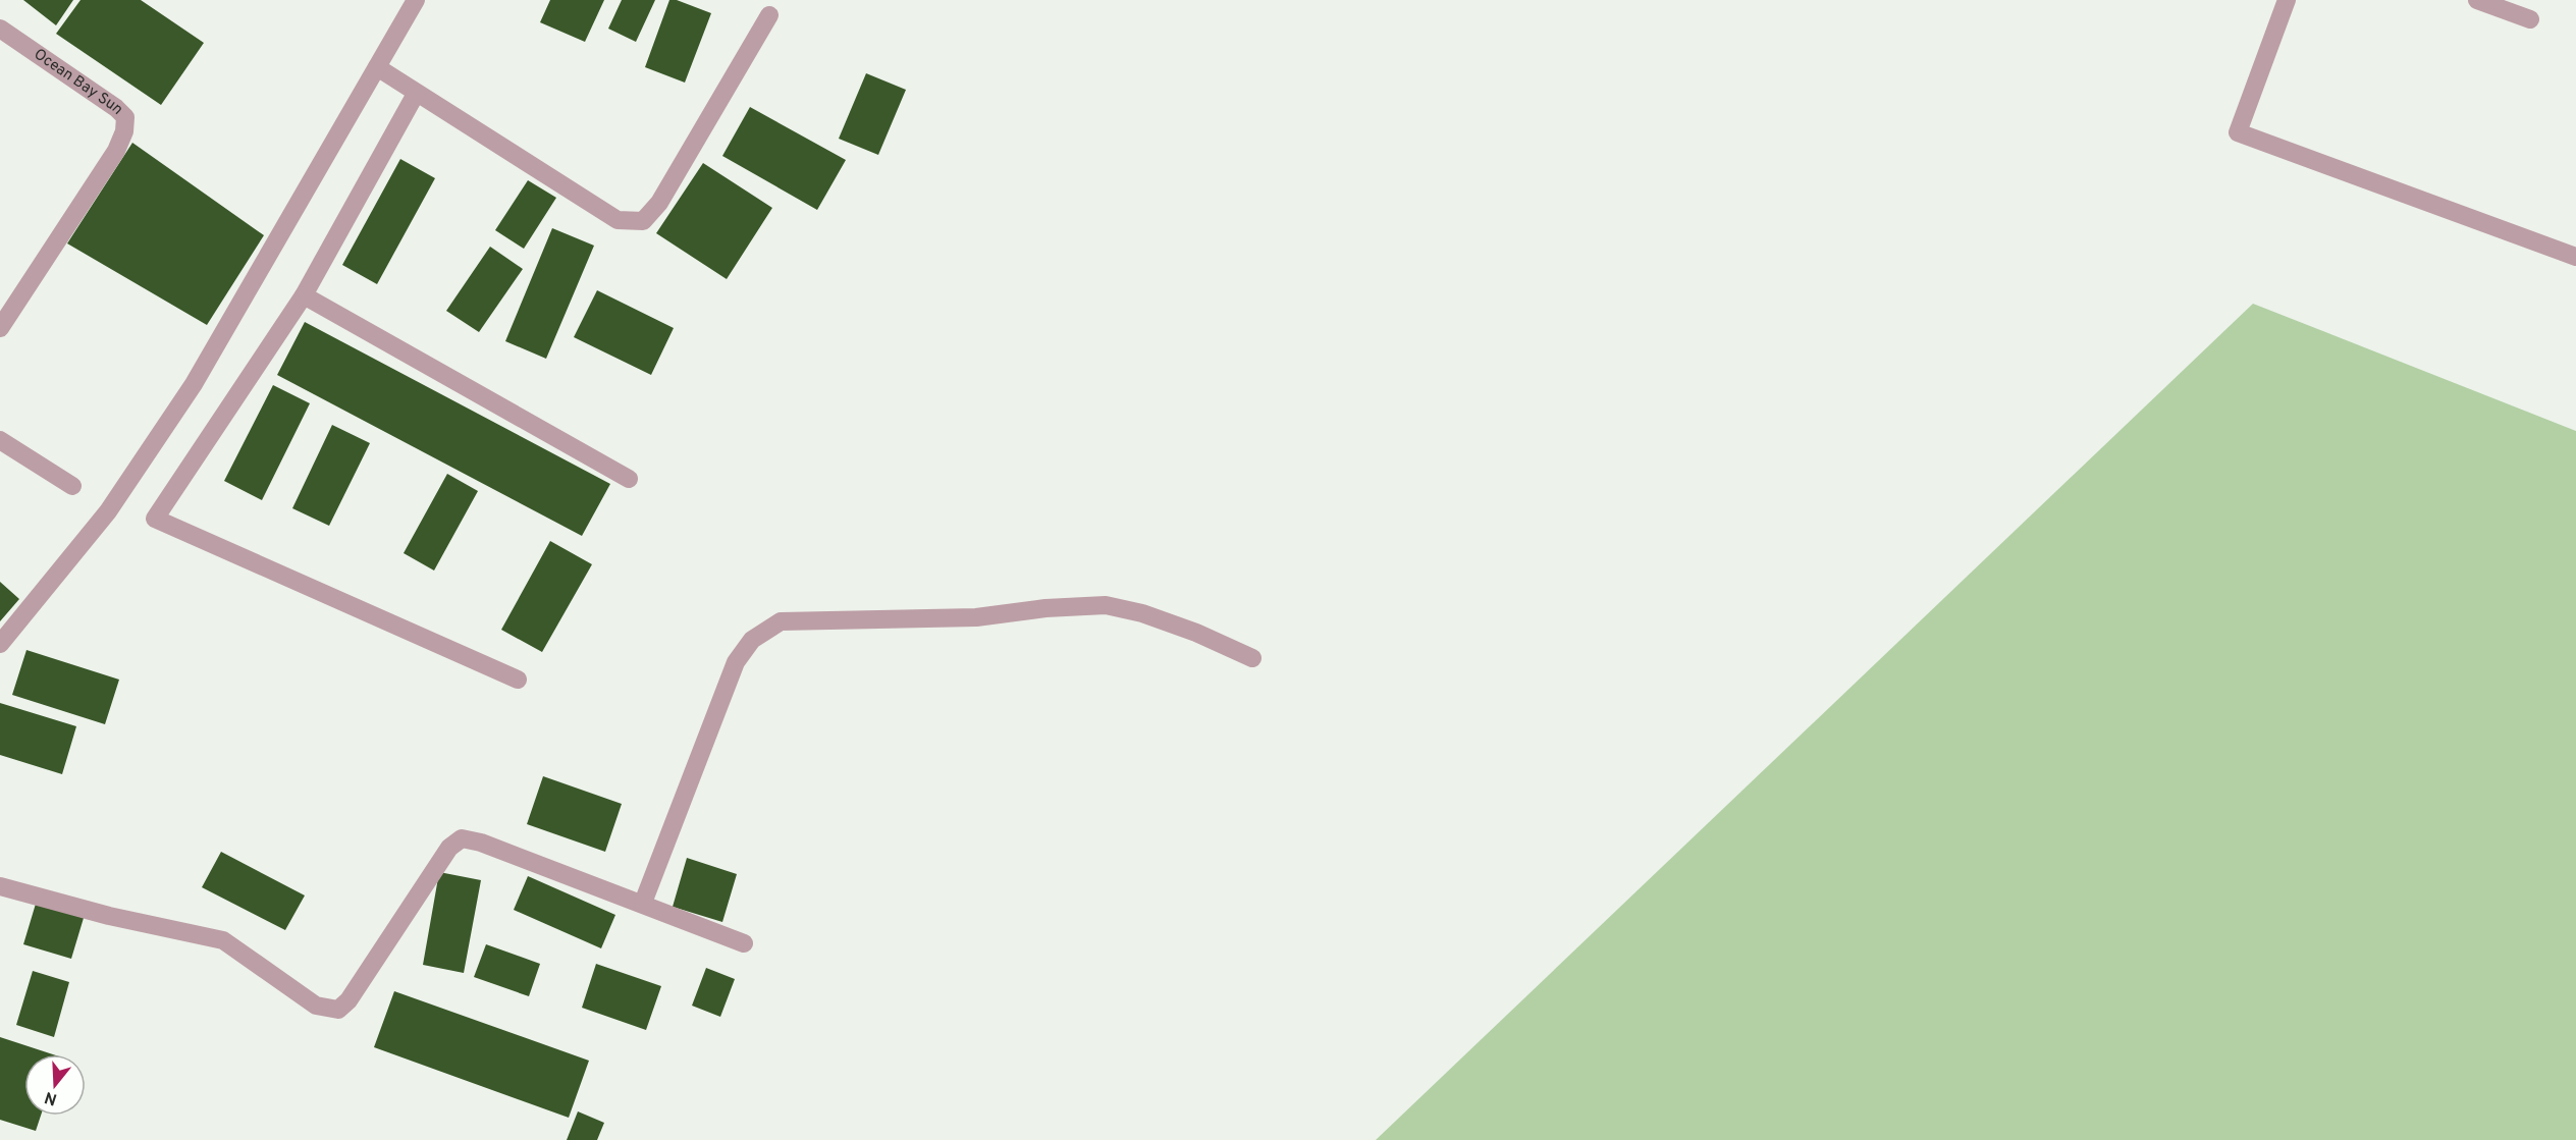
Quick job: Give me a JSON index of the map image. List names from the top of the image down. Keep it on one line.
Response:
{"streets":{"street":["Ocean Bay Sun"]},"north":"bottom"}
